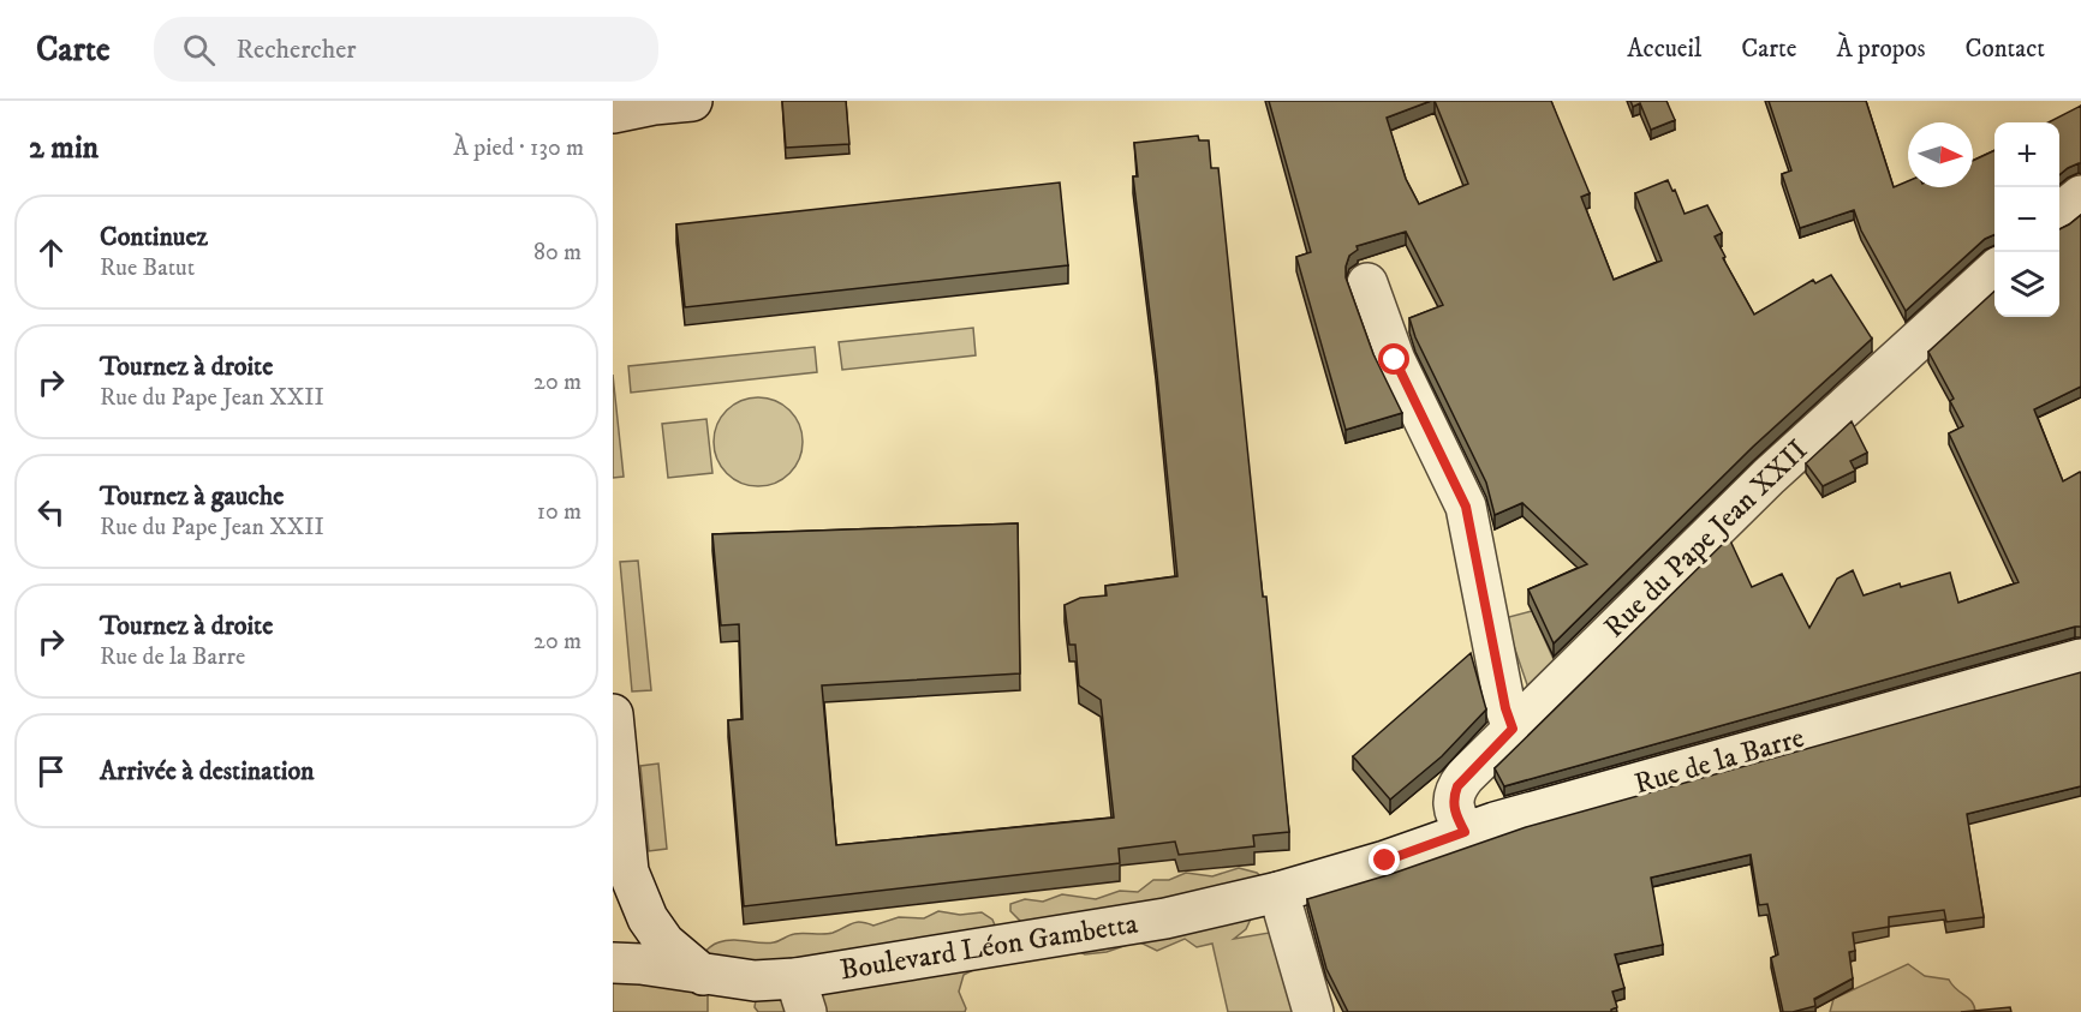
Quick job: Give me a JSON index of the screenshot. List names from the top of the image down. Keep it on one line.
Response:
{"streets":{"main road":["Rue du Pape Jean XXII","Rue de la Barre","Boulevard Léon Gambetta"]},"crossings":[["Rue du Pape Jean XXII","Rue de la Barre"],["Rue de la Barre","Boulevard Léon Gambetta"]],"north":"right","page":{"header":"Carte","search":"Rechercher","nav":["Accueil","Carte","À propos","Contact"],"heading":["2 min","À pied · 130 m"],"map_buttons":["+","−"],"list":[["Continuez","Rue Batut","80 m"],["Tournez à droite","Rue du Pape Jean XXII","20 m"],["Tournez à gauche","Rue du Pape Jean XXII","10 m"],["Tournez à droite","Rue de la Barre","20 m"],"Arrivée à destination"]}}
